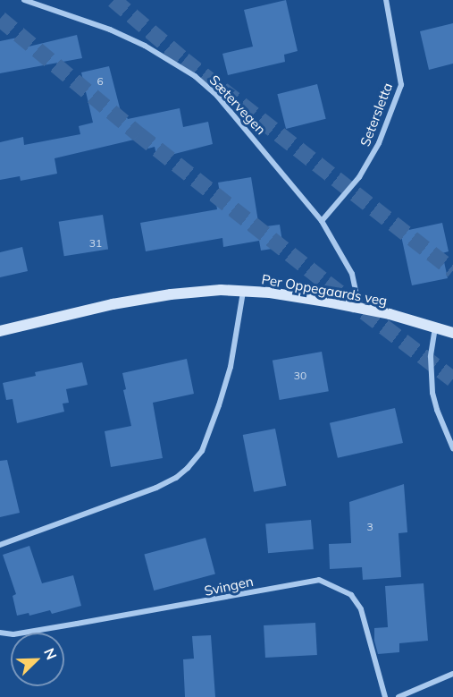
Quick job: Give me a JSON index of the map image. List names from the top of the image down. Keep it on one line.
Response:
{"streets":{"street":["Sætervegen","Setersletta","Per Oppegaards veg","Svingen"]},"crossings":[["Sætervegen","Setersletta"],["Sætervegen","Per Oppegaards veg"]],"house_numbers":["6","31","30","3"],"north":"top right"}
